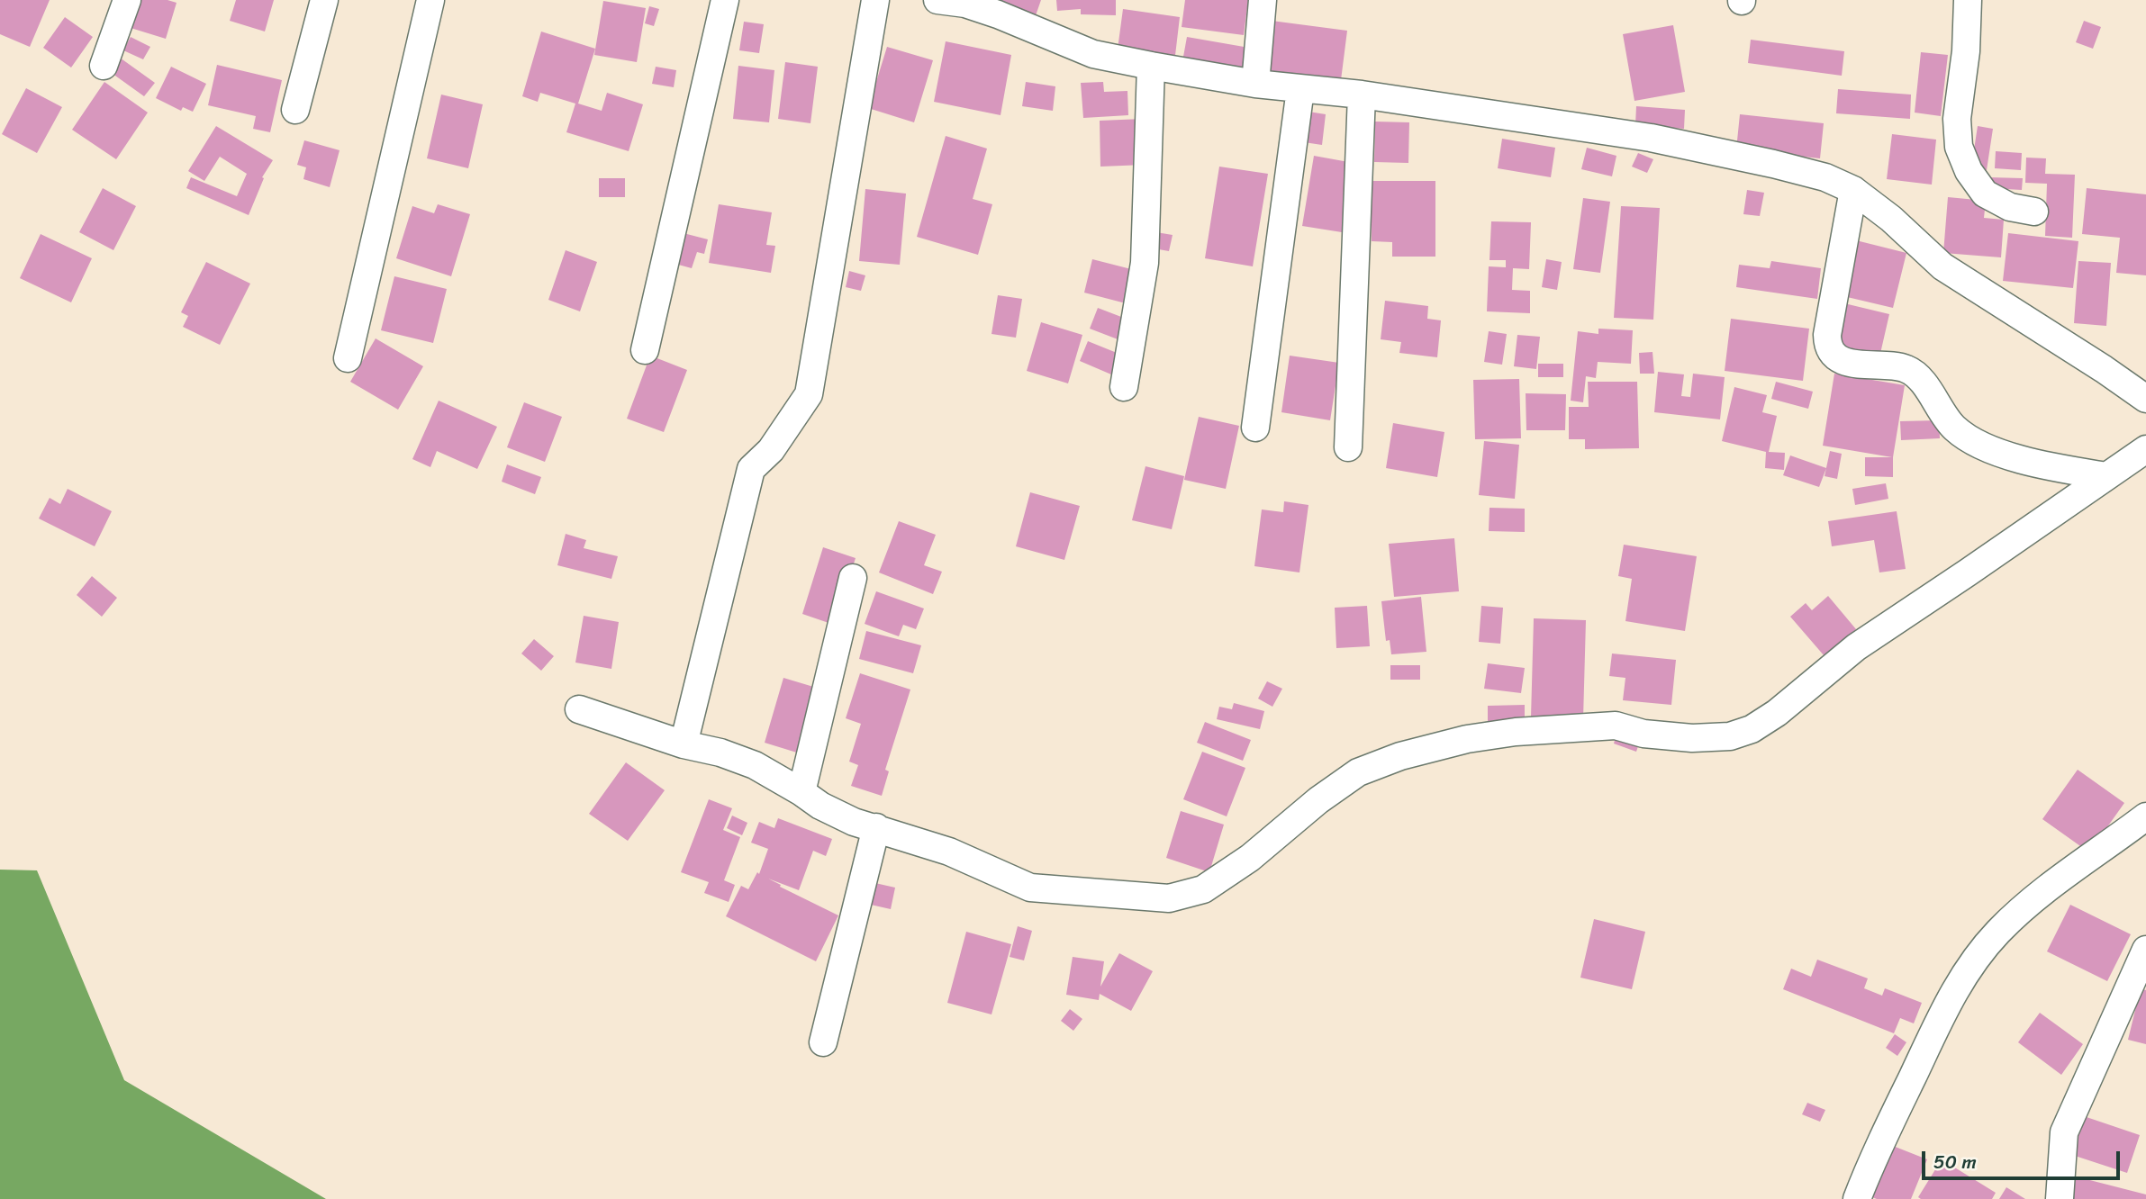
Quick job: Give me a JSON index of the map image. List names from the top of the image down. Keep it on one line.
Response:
{"scale_bar":"50 m"}
